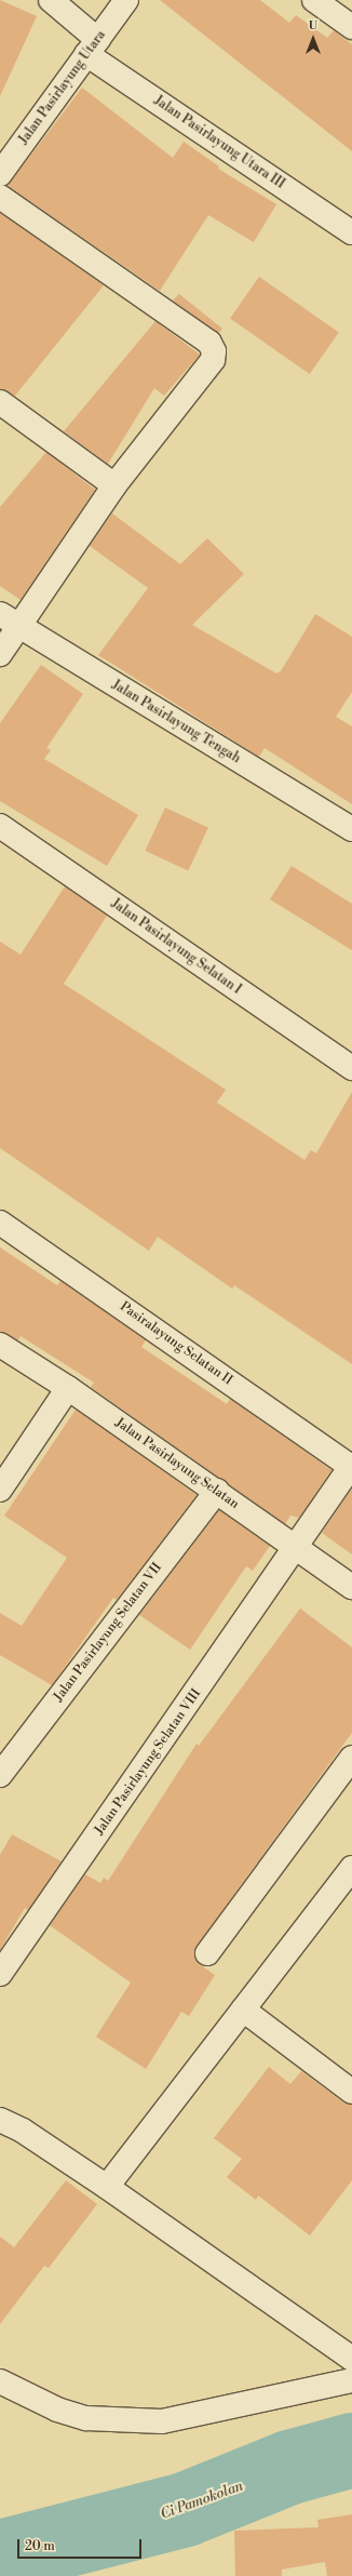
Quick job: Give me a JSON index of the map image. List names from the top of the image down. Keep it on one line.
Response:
{"streets":{"street":["Jalan Pasirlayung Utara","Jalan Pasirlayung Utara III","Jalan Pasirlayung Tengah","Jalan Pasirlayung Selatan I","Pasiralayung Selatan II","Jalan Pasirlayung Selatan","Jalan Pasirlayung Selatan VII","Jalan Pasirlayung Selatan VIII"]},"crossings":[["Jalan Pasirlayung Utara","Jalan Pasirlayung Utara III"],["Pasiralayung Selatan II","Jalan Pasirlayung Selatan VIII"],["Jalan Pasirlayung Selatan","Jalan Pasirlayung Selatan VII"],["Jalan Pasirlayung Selatan","Jalan Pasirlayung Selatan VIII"]],"water":["Ci Pamokolan"],"scale_bar":"20 m","north":"top"}
